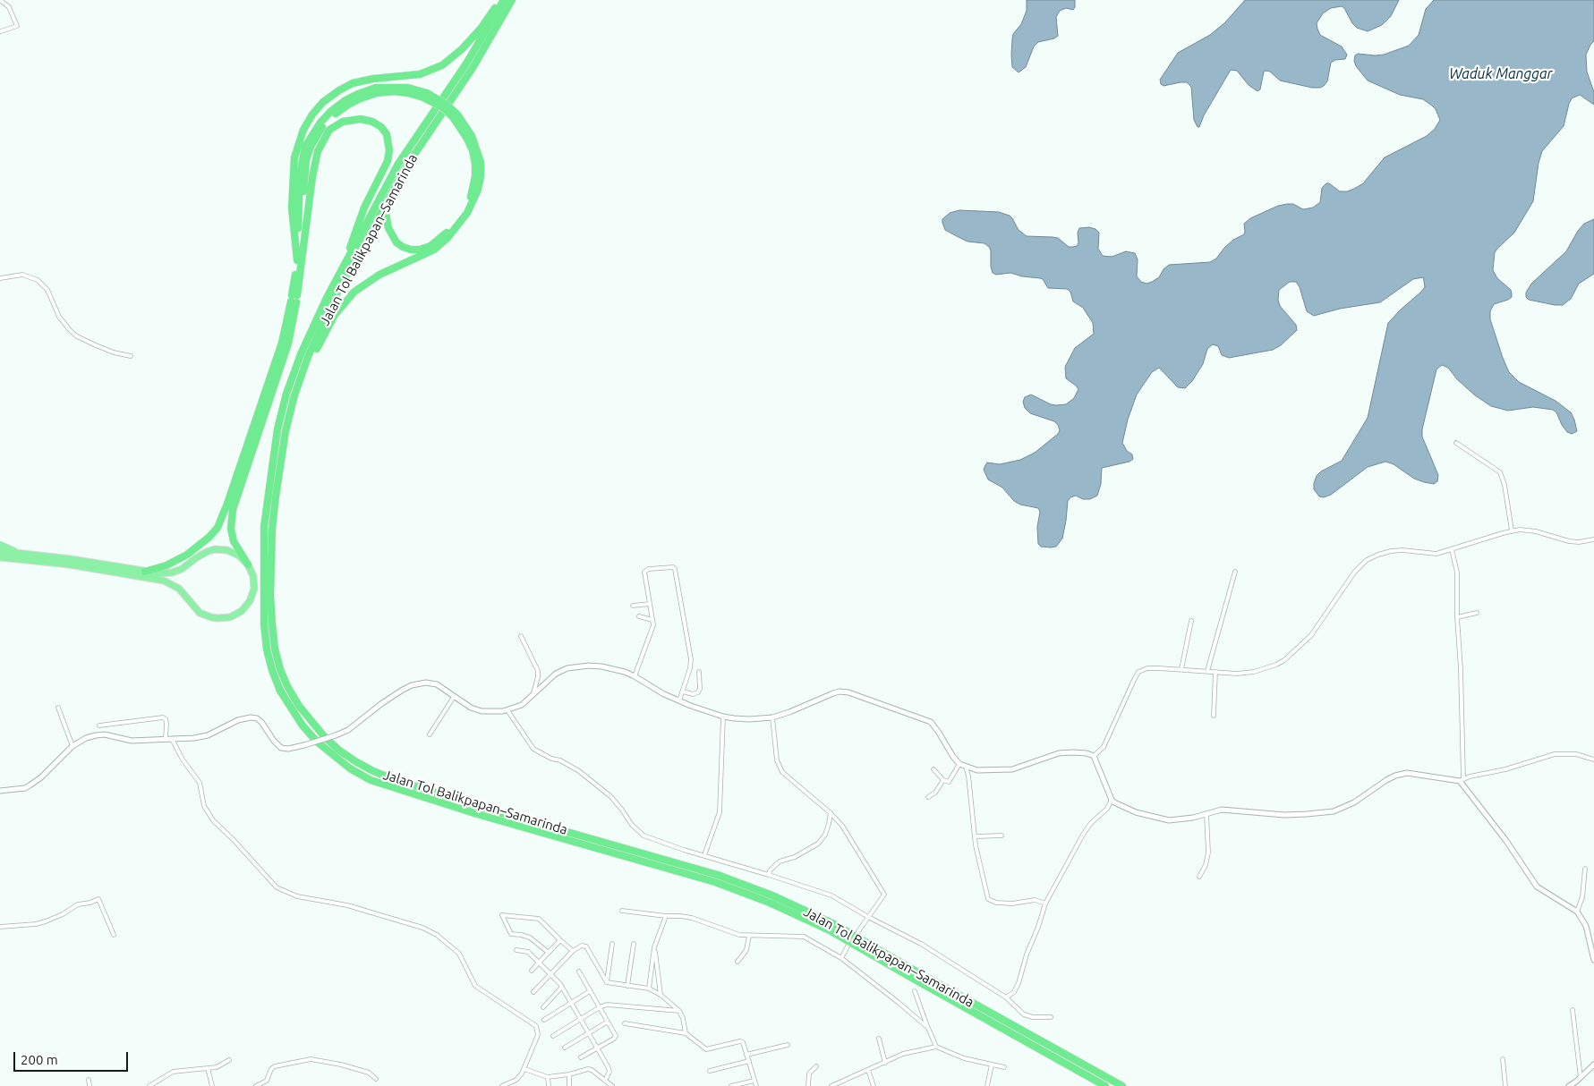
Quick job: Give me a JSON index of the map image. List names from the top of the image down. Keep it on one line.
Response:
{"streets":{"highway":["Jalan Tol Balikpapan–Samarinda"]},"water":["Waduk Manggar"],"scale_bar":"200 m"}
